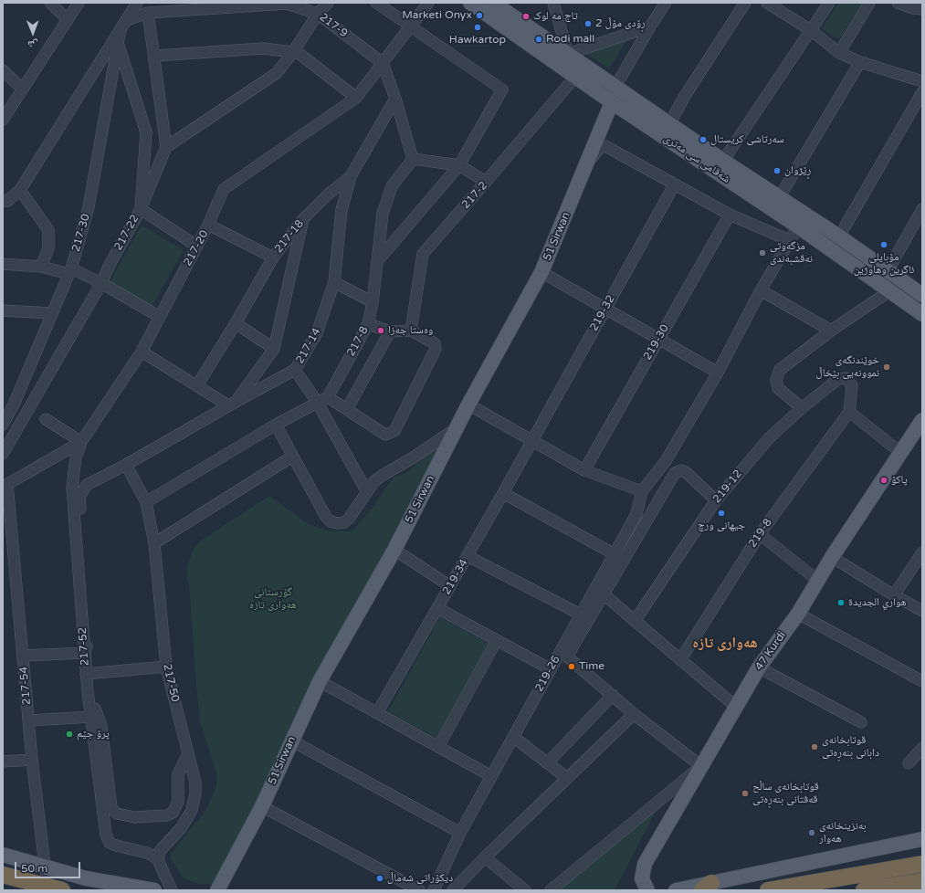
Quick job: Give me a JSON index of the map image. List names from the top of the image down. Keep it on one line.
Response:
{"streets":{"main road":["شەقامی سی مەتری","51 Sirwan","47 Kurdi"],"street":["217-9","217-2","217-30","217-22","217-18","217-20","219-32","217-8","219-30","217-14","219-12","219-8","219-34","217-52","219-26","217-50","217-54"]},"crossings":[["217-9","217-30"],["217-9","217-20"],["شەقامی سی مەتری","217-2"],["شەقامی سی مەتری","51 Sirwan"],["شەقامی سی مەتری","219-26"],["217-18","217-14"],["217-20","217-52"],["219-32","219-34"],["217-14","217-52"],["217-14","217-50"],["219-12","219-8"],["217-52","217-50"]],"districts":["هەواری تازە"],"parks":["گۆڕستانی هەواری تازە"],"places":["Marketi Onyx","تاج مه لوک","ڕۆدی مۆڵ 2","Hawkartop","Rodi mall","سەرتاشی کریستال","ڕێژوان","مۆبایلی ئاگرین وهاوژین","مزگەوتی نەقشبەندی","وەستا جەزا","خوێندنگەی نموونەیی بێخاڵ","پاکۆ","جیهانی ورچ","هواري الجديدة","Time","پرۆ جێم","قوتابخانەی دابانی بنەڕەتی","قوتابخانەی ساڵح قەفتانی بنەڕەتی","بەنزینخانەی ھەوار","دیکۆراتی شەماڵ"],"scale_bar":"50 m","north":"bottom"}
